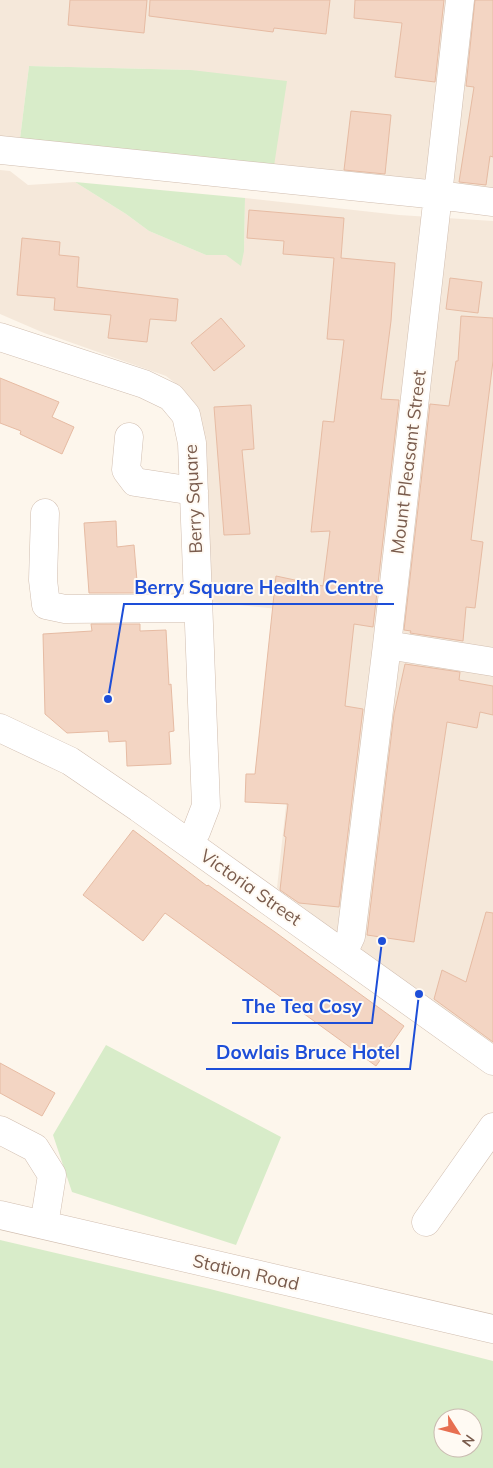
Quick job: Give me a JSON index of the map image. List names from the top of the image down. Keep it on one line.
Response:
{"streets":{"street":["Mount Pleasant Street","Berry Square","Victoria Street","Station Road"]},"crossings":[["Mount Pleasant Street","Victoria Street"],["Berry Square","Victoria Street"]],"places":["Berry Square Health Centre","The Tea Cosy","Dowlais Bruce Hotel"],"north":"bottom right"}
